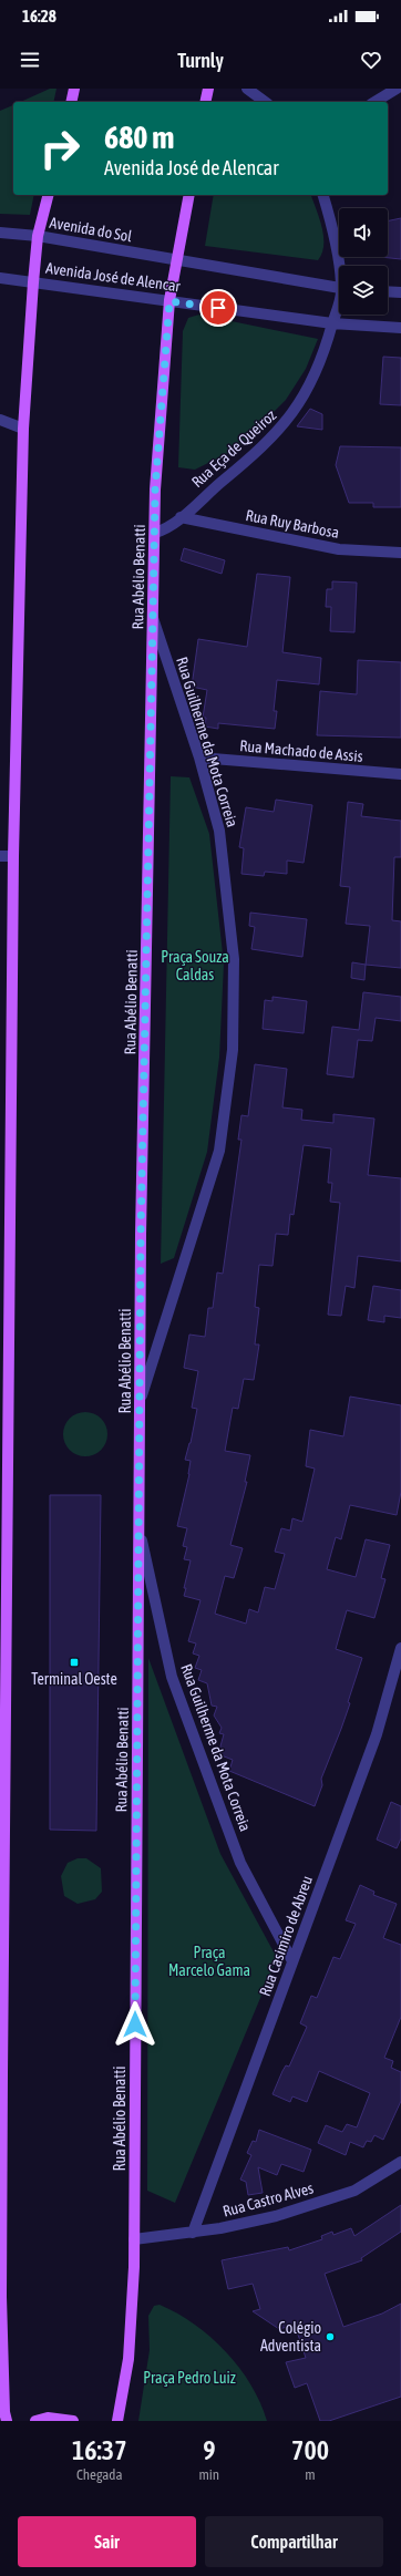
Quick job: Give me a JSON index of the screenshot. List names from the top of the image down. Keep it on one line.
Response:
{"streets":{"main road":["Rua Abélio Benatti"],"street":["Avenida do Sol","Avenida José de Alencar","Rua Eça de Queiroz","Rua Ruy Barbosa","Rua Guilherme da Mota Correia","Rua Machado de Assis","Rua Casimiro de Abreu","Rua Castro Alves"]},"crossings":[["Avenida do Sol","Avenida José de Alencar"],["Avenida do Sol","Rua Abélio Benatti"],["Avenida José de Alencar","Rua Eça de Queiroz"],["Avenida José de Alencar","Rua Abélio Benatti"],["Rua Eça de Queiroz","Rua Ruy Barbosa"],["Rua Eça de Queiroz","Rua Abélio Benatti"],["Rua Abélio Benatti","Rua Guilherme da Mota Correia"],["Rua Abélio Benatti","Rua Castro Alves"],["Rua Guilherme da Mota Correia","Rua Machado de Assis"],["Rua Guilherme da Mota Correia","Rua Casimiro de Abreu"],["Rua Casimiro de Abreu","Rua Castro Alves"]],"parks":["Praça Souza Caldas","Praça Marcelo Gama","Praça Pedro Luiz"],"places":{"transit":["Terminal Oeste"],"other":["Colégio Adventista"]},"page":{"status":"16:28","header":"Turnly","turn":["680 m","Avenida José de Alencar"],"eta":["16:37","Chegada","9","min","700","m"],"buttons":["Sair","Compartilhar"]}}
